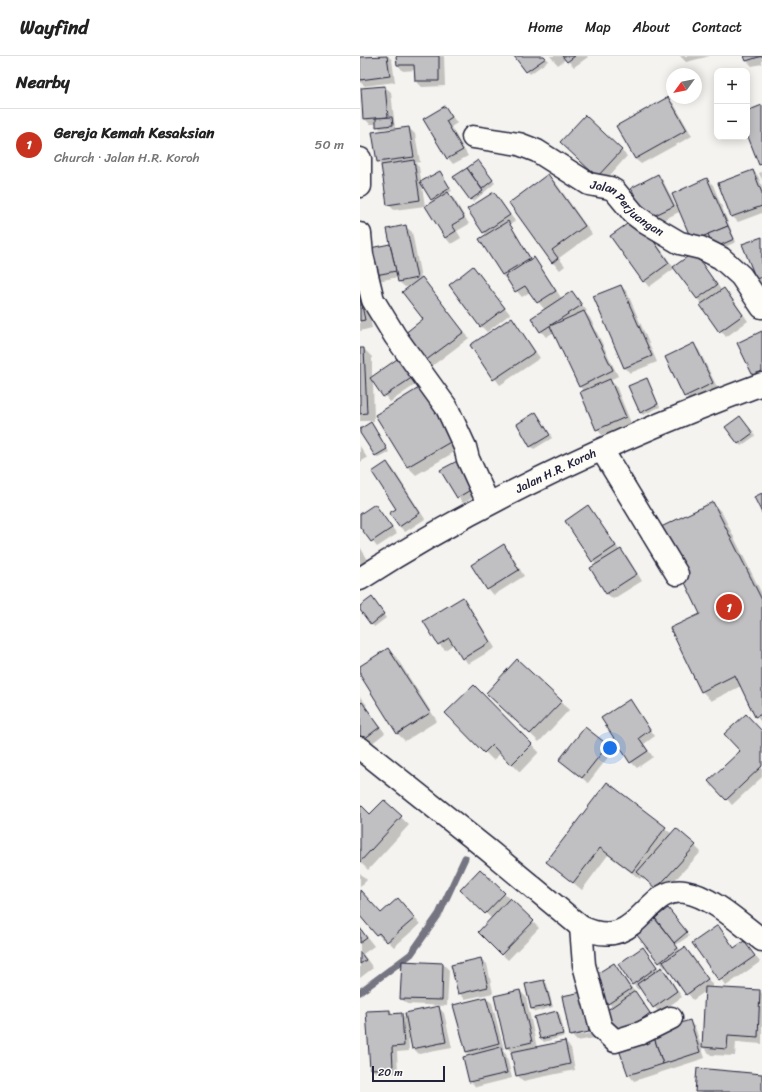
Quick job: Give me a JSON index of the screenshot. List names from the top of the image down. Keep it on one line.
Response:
{"streets":{"street":["Jalan Perjuangan","Jalan H.R. Koroh"]},"scale_bar":"20 m","north":"bottom left","page":{"header":"Wayfind","nav":["Home","Map","About","Contact"],"heading":"Nearby","map_buttons":["+","−"],"list":[{"mark":"1","name":"Gereja Kemah Kesaksian","note":"Church · Jalan H.R. Koroh","value":"50 m"}],"pins":"1","scale":"20 m"}}
